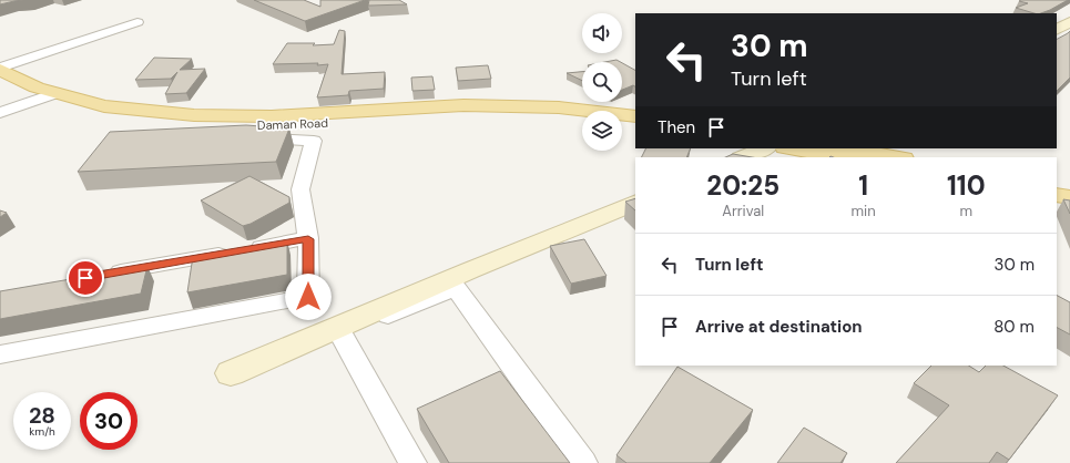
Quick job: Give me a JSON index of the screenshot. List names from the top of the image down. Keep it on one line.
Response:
{"streets":{"main road":["Daman Road"]},"page":{"turn":["30 m","Turn left"],"then":"Then","eta":["20:25","Arrival","1","min","110","m"],"list":[{"name":"Turn left","value":"30 m"},{"name":"Arrive at destination","value":"80 m"}],"speed":"28 km/h","limit":"30"}}
